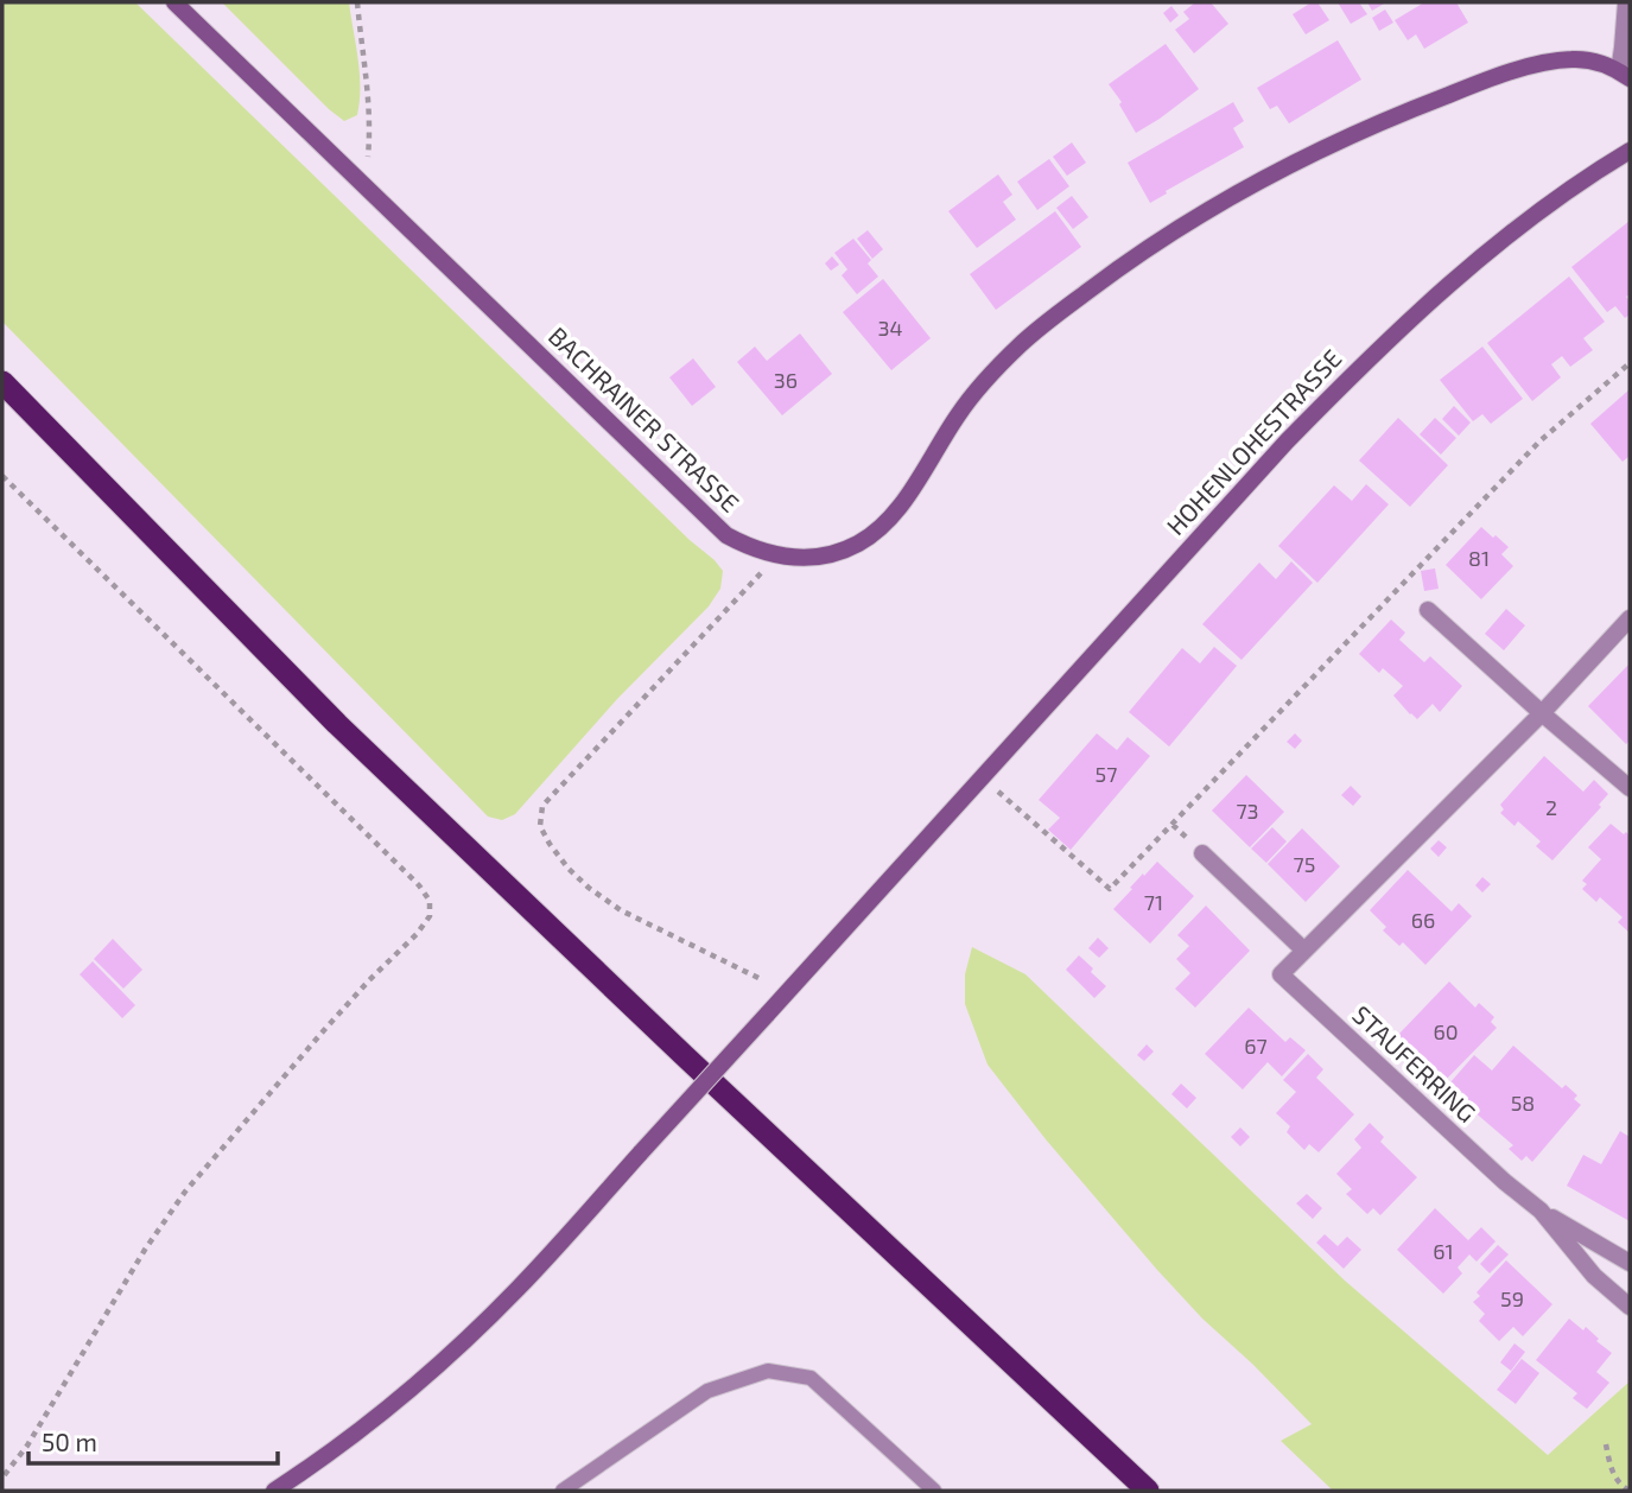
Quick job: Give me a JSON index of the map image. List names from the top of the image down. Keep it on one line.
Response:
{"streets":{"main road":["BACHRAINER STRASSE","HOHENLOHESTRASSE"],"street":["STAUFERRING"]},"house_numbers":["34","36","81","57","2","73","75","71","66","60","67","58","61","59"],"scale_bar":"50 m"}
